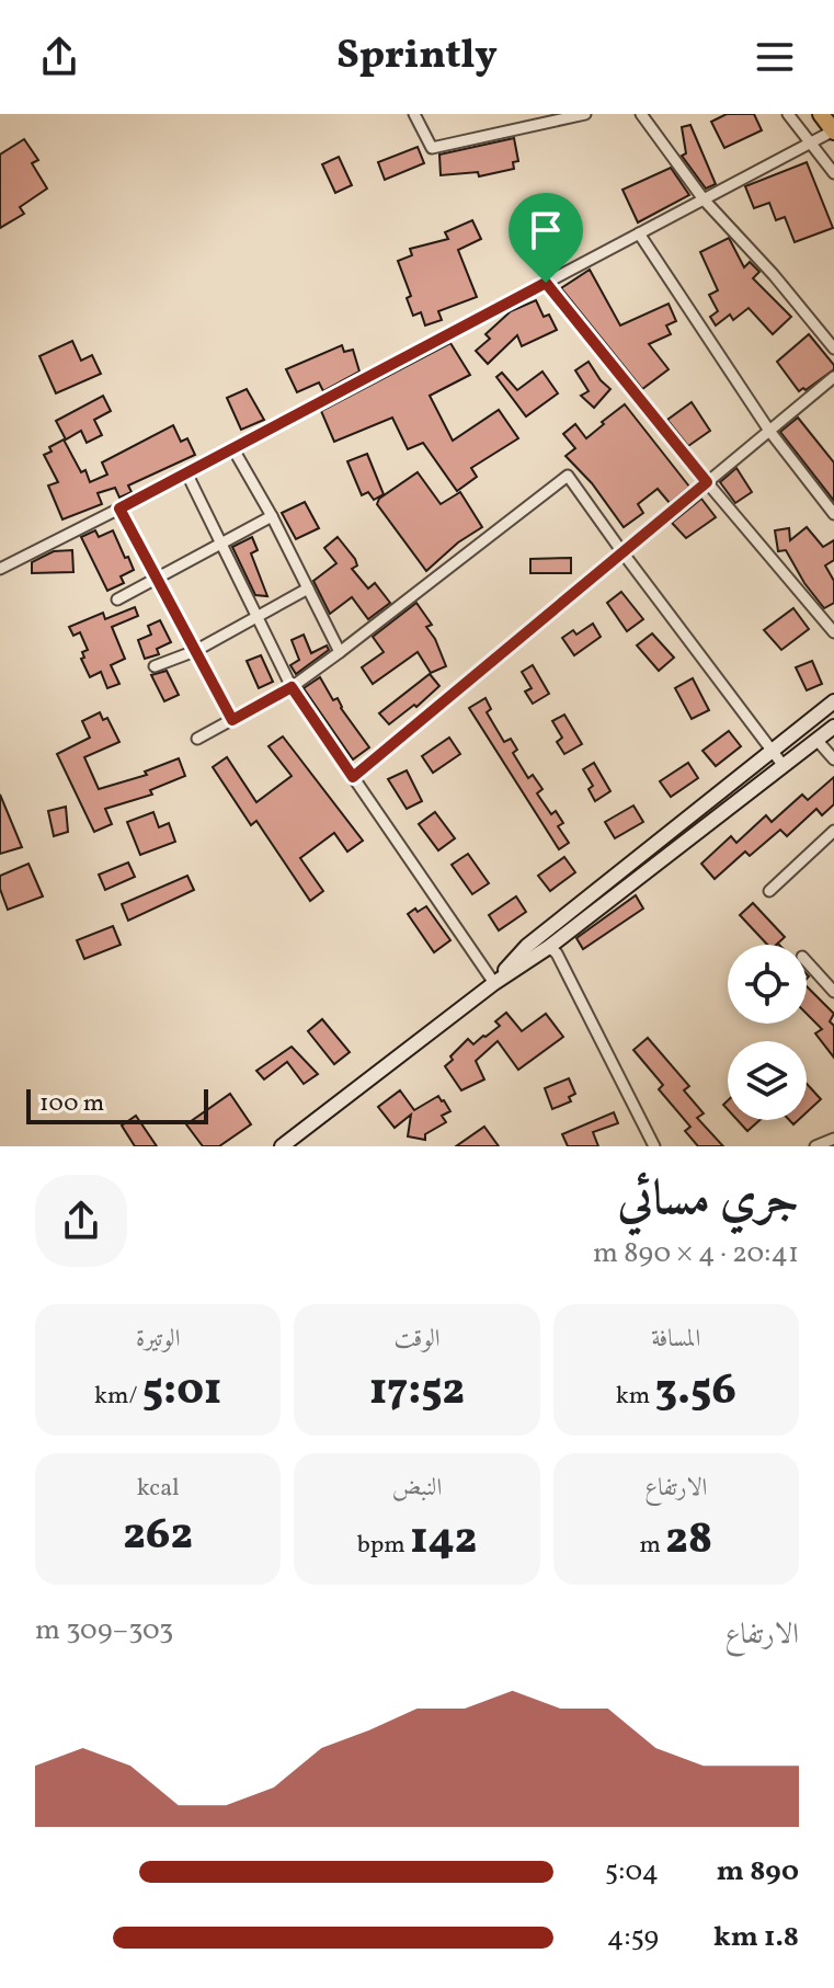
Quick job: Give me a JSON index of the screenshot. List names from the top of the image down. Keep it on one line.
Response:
{"scale_bar":"100 m","page":{"header":"Sprintly","scale":"100 m","heading":["جري مسائي","20:41 · 4 × 890 m"],"stats":[["المسافة","3.56 km"],["الوقت","17:52"],["الوتيرة","5:01 /km"],["الارتفاع","28 m"],["النبض","142 bpm"],["kcal","262"]],"chart":["الارتفاع","303–309 m"],"list":[{"name":"890 m","note":"5:04"},{"name":"1.8 km","note":"4:59"}]}}
